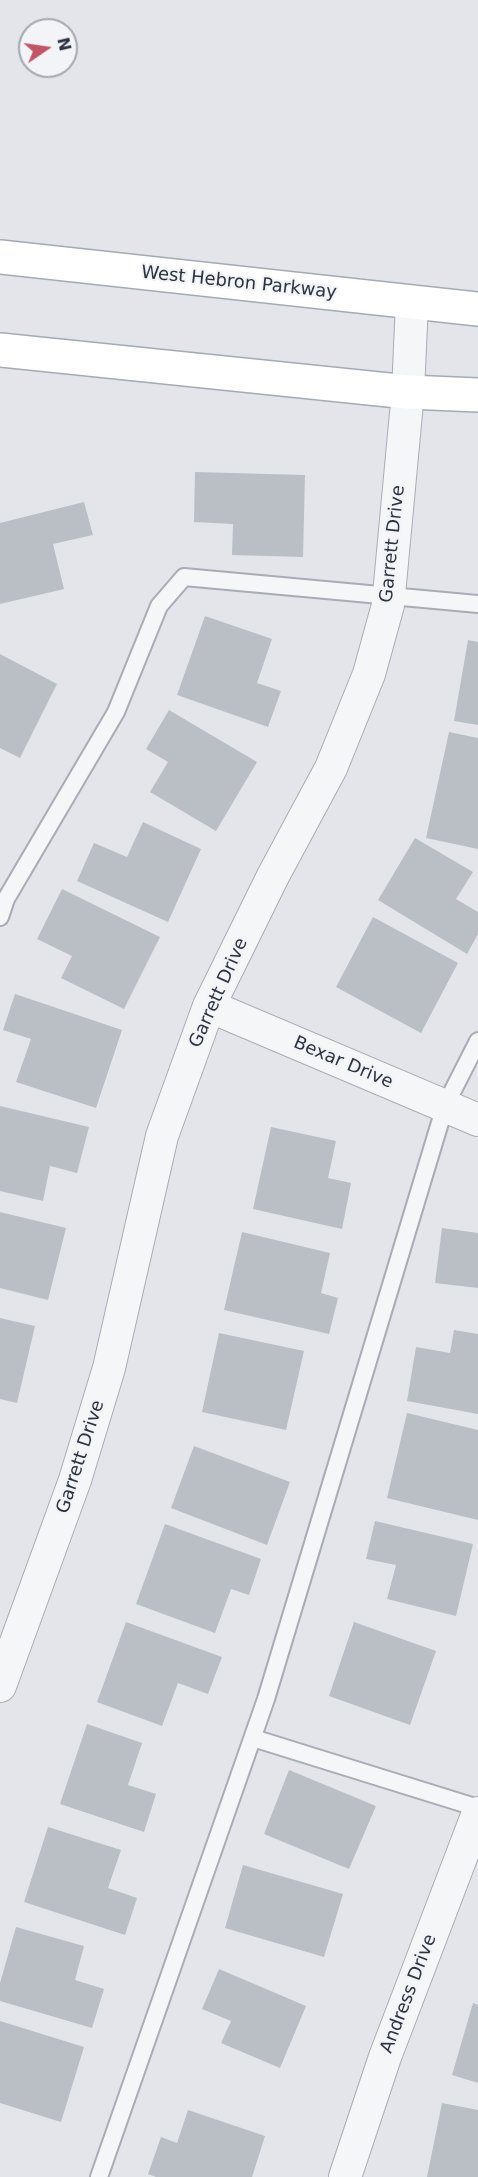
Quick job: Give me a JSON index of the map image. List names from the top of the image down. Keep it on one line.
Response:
{"streets":{"main road":["West Hebron Parkway"],"street":["Garrett Drive","Bexar Drive","Andress Drive"]},"crossings":[["West Hebron Parkway","Garrett Drive"],["Garrett Drive","Bexar Drive"]],"north":"right"}
